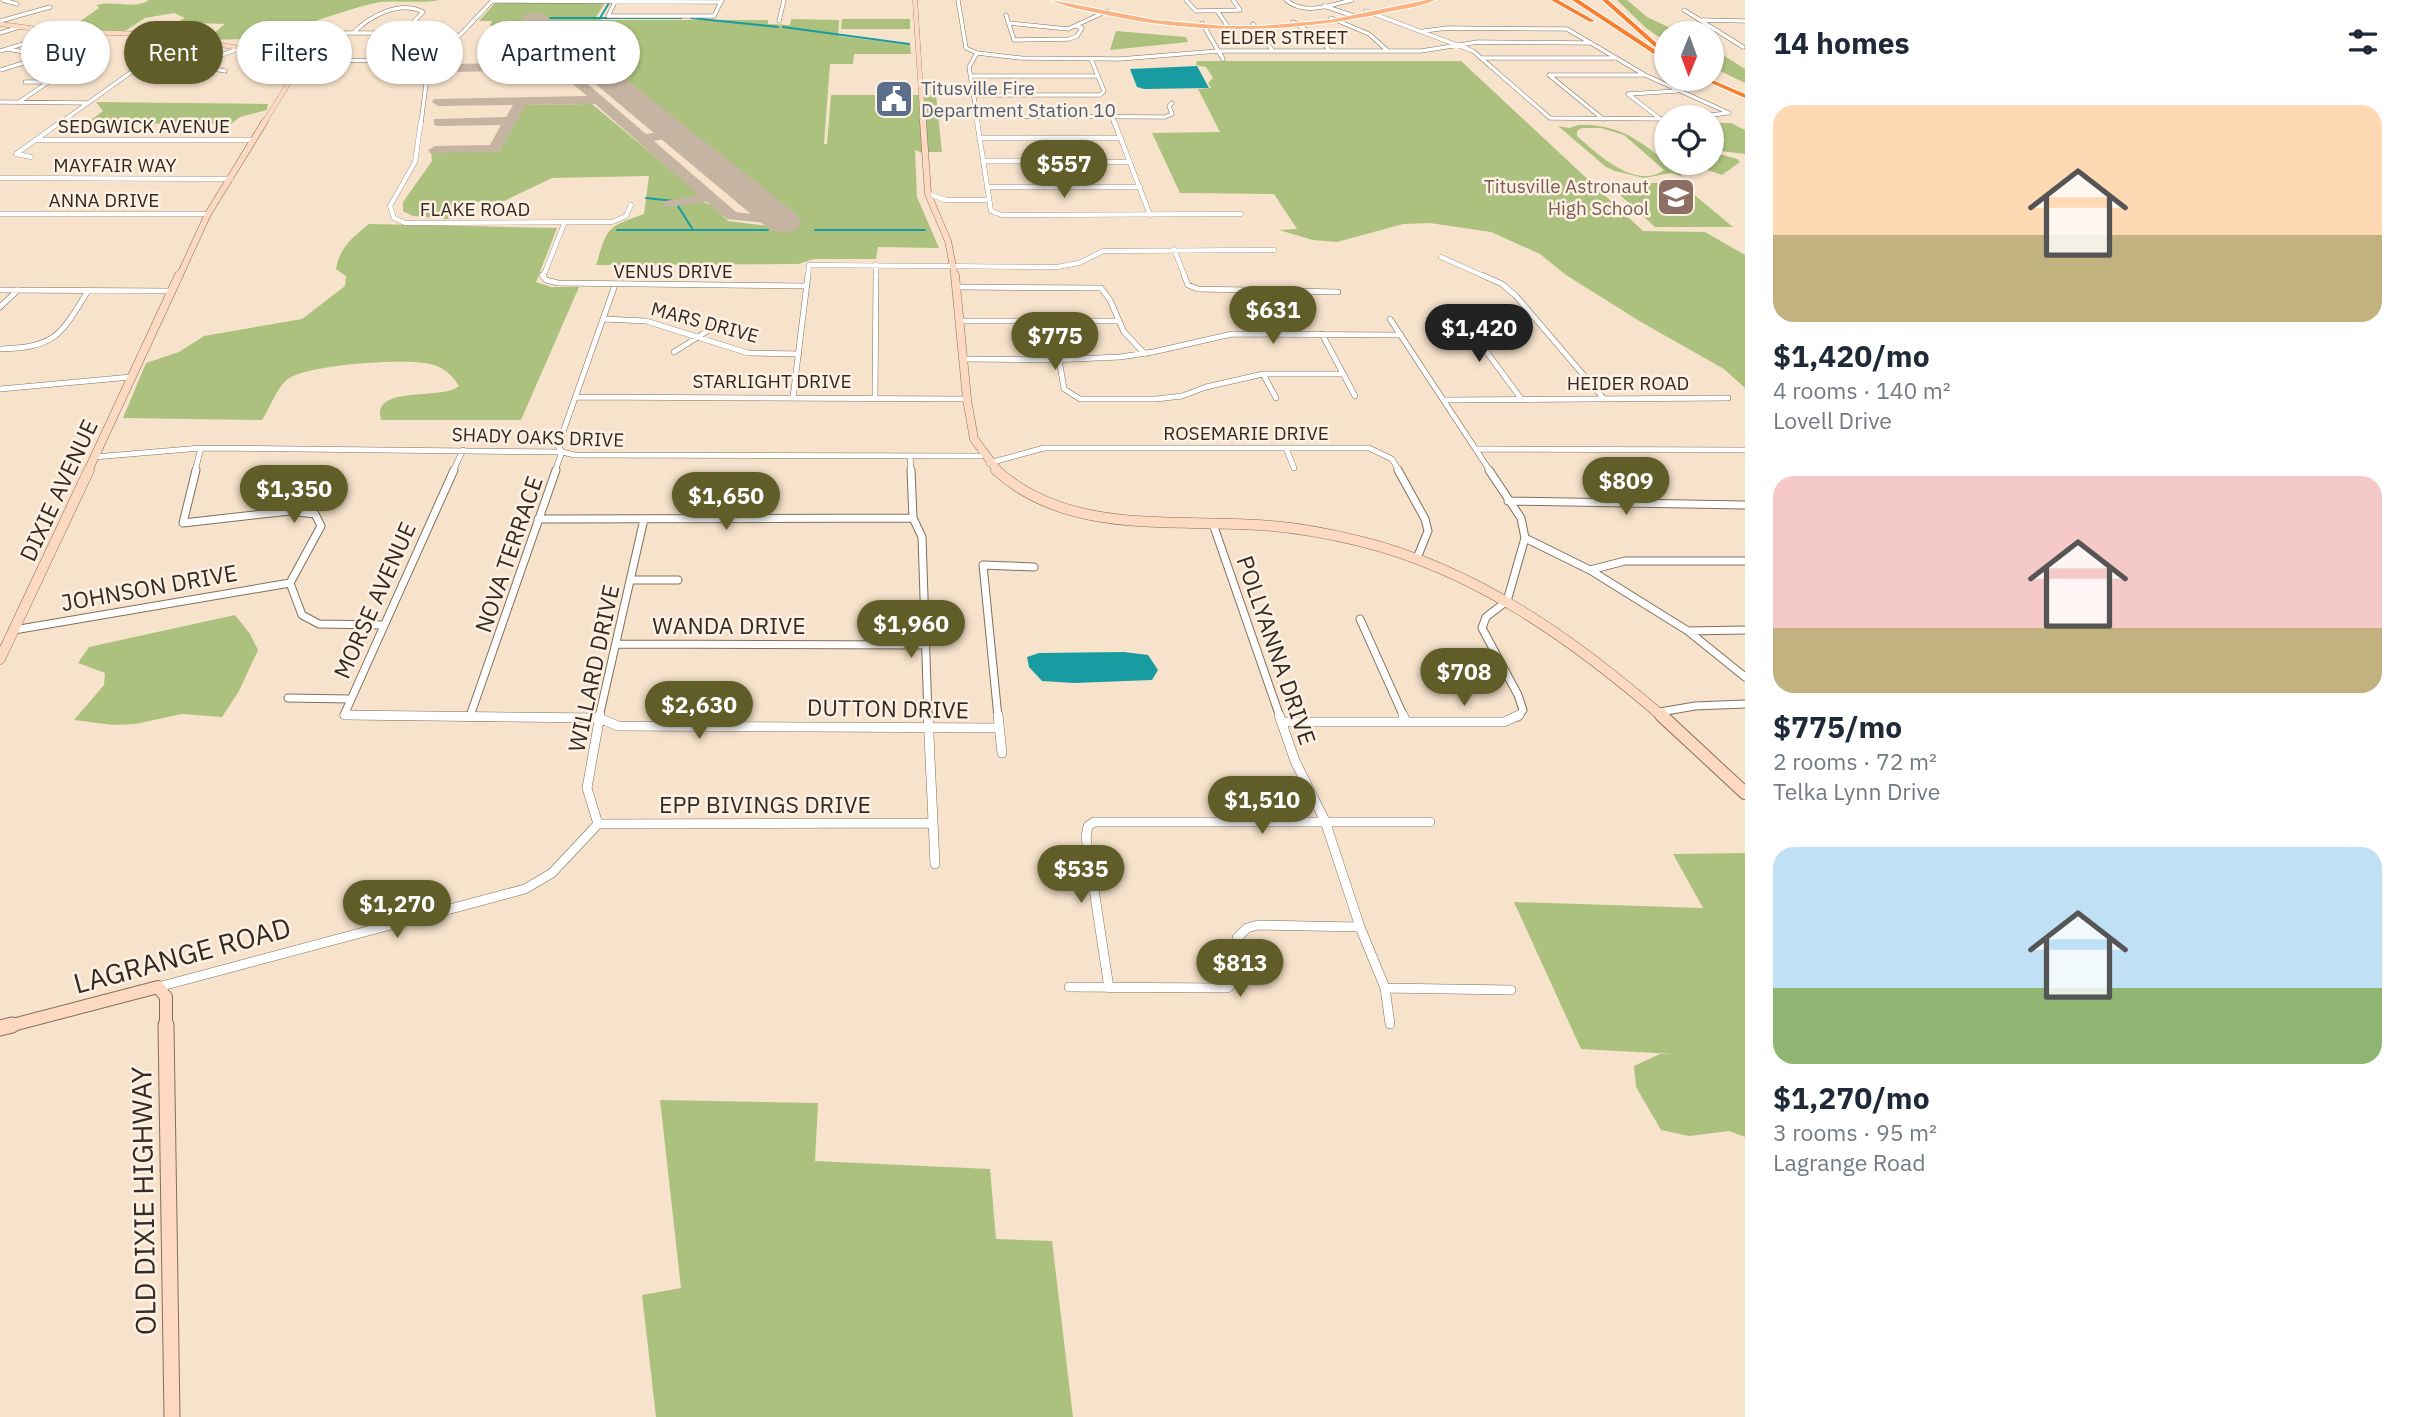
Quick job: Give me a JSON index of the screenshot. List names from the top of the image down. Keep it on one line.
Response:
{"streets":{"street":["ELDER STREET","SEDGWICK AVENUE","MAYFAIR WAY","ANNA DRIVE","FLAKE ROAD","VENUS DRIVE","MARS DRIVE","STARLIGHT DRIVE","HEIDER ROAD","ROSEMARIE DRIVE","SHADY OAKS DRIVE","DIXIE AVENUE","NOVA TERRACE","JOHNSON DRIVE","MORSE AVENUE","WANDA DRIVE","POLLYANNA DRIVE","WILLARD DRIVE","DUTTON DRIVE","EPP BIVINGS DRIVE","LAGRANGE ROAD","OLD DIXIE HIGHWAY"]},"crossings":[["SEDGWICK AVENUE","DIXIE AVENUE"],["MAYFAIR WAY","DIXIE AVENUE"],["ANNA DRIVE","DIXIE AVENUE"],["FLAKE ROAD","VENUS DRIVE"],["VENUS DRIVE","NOVA TERRACE"],["MARS DRIVE","NOVA TERRACE"],["STARLIGHT DRIVE","NOVA TERRACE"],["ROSEMARIE DRIVE","SHADY OAKS DRIVE"],["SHADY OAKS DRIVE","DIXIE AVENUE"],["SHADY OAKS DRIVE","NOVA TERRACE"],["SHADY OAKS DRIVE","MORSE AVENUE"],["DIXIE AVENUE","JOHNSON DRIVE"],["NOVA TERRACE","DUTTON DRIVE"],["MORSE AVENUE","DUTTON DRIVE"],["WANDA DRIVE","WILLARD DRIVE"],["WILLARD DRIVE","DUTTON DRIVE"],["WILLARD DRIVE","EPP BIVINGS DRIVE"],["WILLARD DRIVE","LAGRANGE ROAD"],["EPP BIVINGS DRIVE","LAGRANGE ROAD"],["LAGRANGE ROAD","OLD DIXIE HIGHWAY"]],"places":{"public building":["Titusville Fire Department Station 10"],"school or university":["Titusville Astronaut High School"]},"north":"bottom","page":{"heading":"14 homes","chip":["Buy","Rent","Filters","New","Apartment"],"list":[{"name":"$1,420/mo","note":"4 rooms · 140 m² · Lovell Drive"},{"name":"$775/mo","note":"2 rooms · 72 m² · Telka Lynn Drive"},{"name":"$1,270/mo","note":"3 rooms · 95 m² · Lagrange Road"}],"price":["$557","$631","$1,420","$775","$809","$1,350","$1,650","$1,960","$708","$2,630","$1,510","$535","$1,270","$813"]}}
